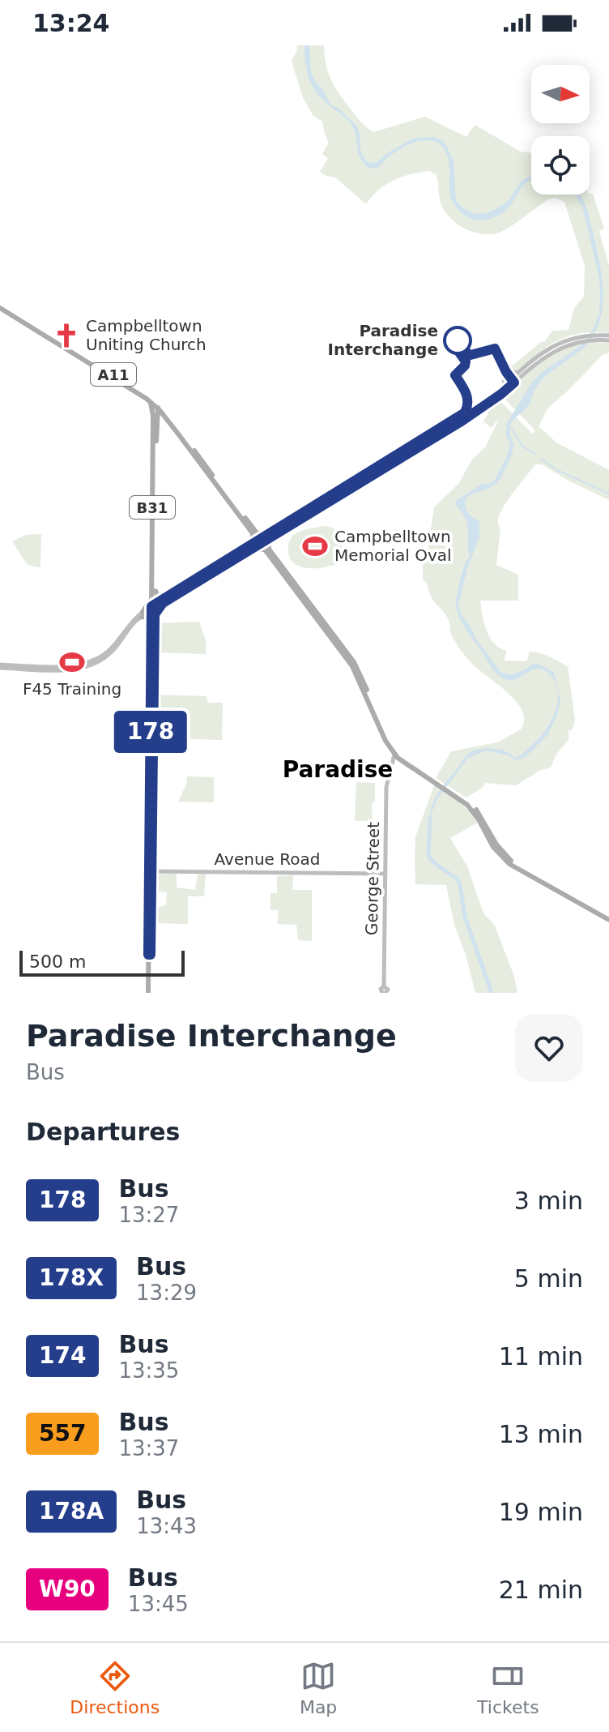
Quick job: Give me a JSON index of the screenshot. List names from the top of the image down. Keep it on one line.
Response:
{"streets":{"main road":["A11","B31","Avenue Road","George Street"]},"crossings":[["A11","B31"],["A11","George Street"],["B31","Avenue Road"],["Avenue Road","George Street"]],"districts":["Paradise"],"places":{"church":["Campbelltown Uniting Church"],"other":["Paradise Interchange"],"sports":["Campbelltown Memorial Oval","F45 Training"]},"lines":["bus line 178"],"scale_bar":"500 m","north":"right","page":{"status":"13:24","on_map":"178","scale":"500 m","heading":[["Paradise Interchange","Bus"],"Departures"],"list":[{"mark":"178","name":"Bus","note":"13:27","value":"3 min"},{"mark":"178X","name":"Bus","note":"13:29","value":"5 min"},{"mark":"174","name":"Bus","note":"13:35","value":"11 min"},{"mark":"557","name":"Bus","note":"13:37","value":"13 min"},{"mark":"178A","name":"Bus","note":"13:43","value":"19 min"},{"mark":"W90","name":"Bus","note":"13:45","value":"21 min"}],"tabs":["Directions","Map","Tickets"]}}
